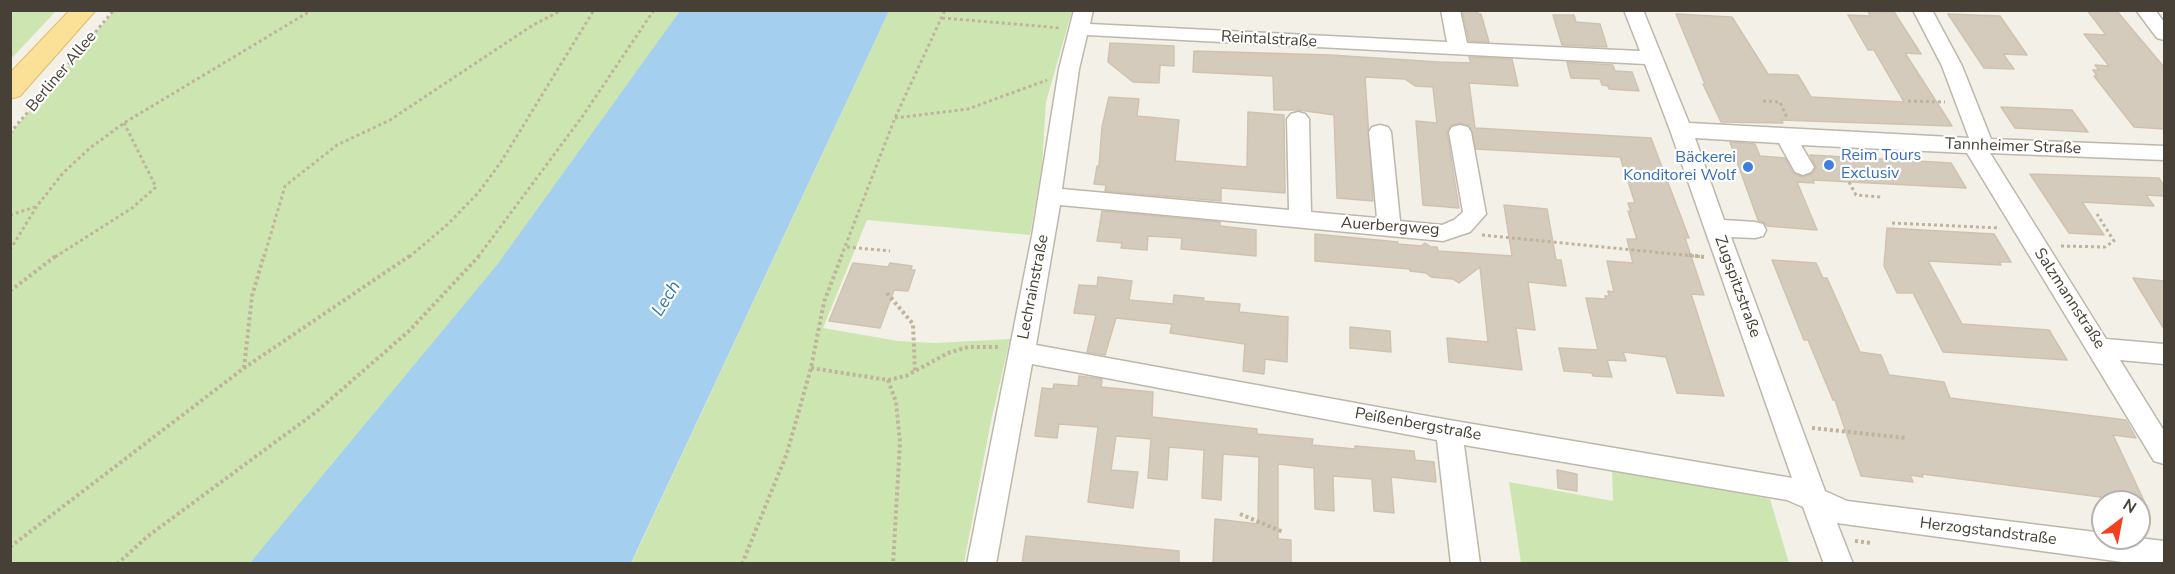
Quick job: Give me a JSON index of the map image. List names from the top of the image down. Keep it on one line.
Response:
{"streets":{"main road":["Berliner Allee"],"street":["Reintalstraße","Tannheimer Straße","Auerbergweg","Lechrainstraße","Zugspitzstraße","Salzmannstraße","Peißenbergstraße","Herzogstandstraße"]},"crossings":[["Reintalstraße","Lechrainstraße"],["Reintalstraße","Zugspitzstraße"],["Tannheimer Straße","Zugspitzstraße"],["Tannheimer Straße","Salzmannstraße"],["Auerbergweg","Lechrainstraße"],["Auerbergweg","Zugspitzstraße"],["Lechrainstraße","Peißenbergstraße"],["Zugspitzstraße","Peißenbergstraße"],["Zugspitzstraße","Herzogstandstraße"],["Peißenbergstraße","Herzogstandstraße"]],"water":["Lech"],"places":["Reim Tours Exclusiv","Bäckerei Konditorei Wolf"],"north":"top right"}
